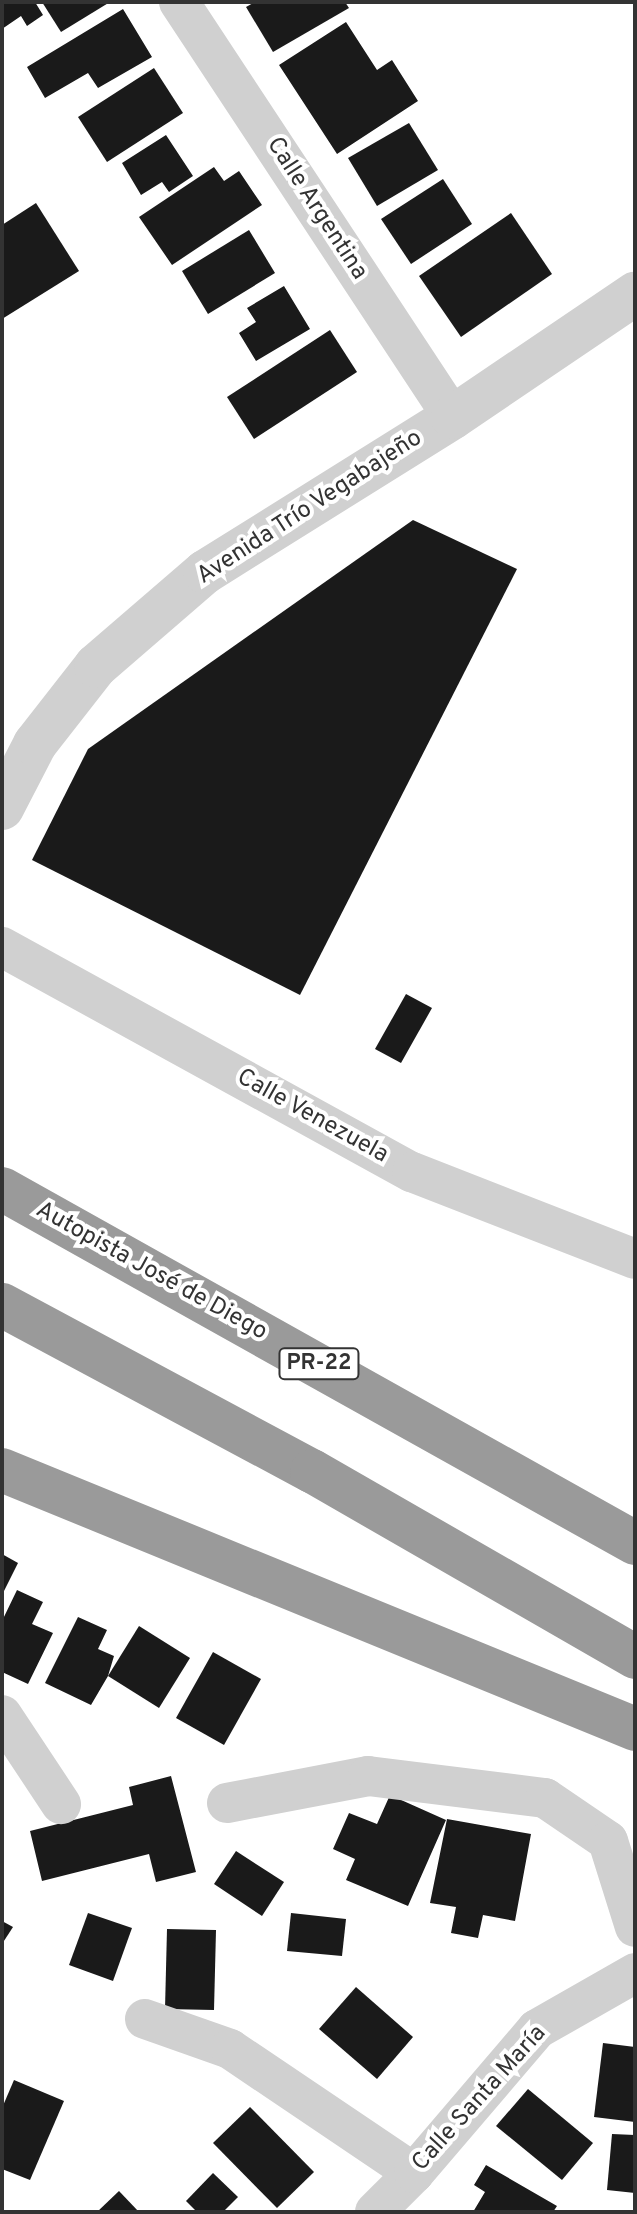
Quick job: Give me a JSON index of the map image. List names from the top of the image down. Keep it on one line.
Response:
{"streets":{"highway":["Autopista José de Diego","PR-22"],"street":["Calle Argentina","Avenida Trío Vegabajeño","Calle Venezuela","Calle Santa María"]},"crossings":[["Calle Argentina","Avenida Trío Vegabajeño"]]}
